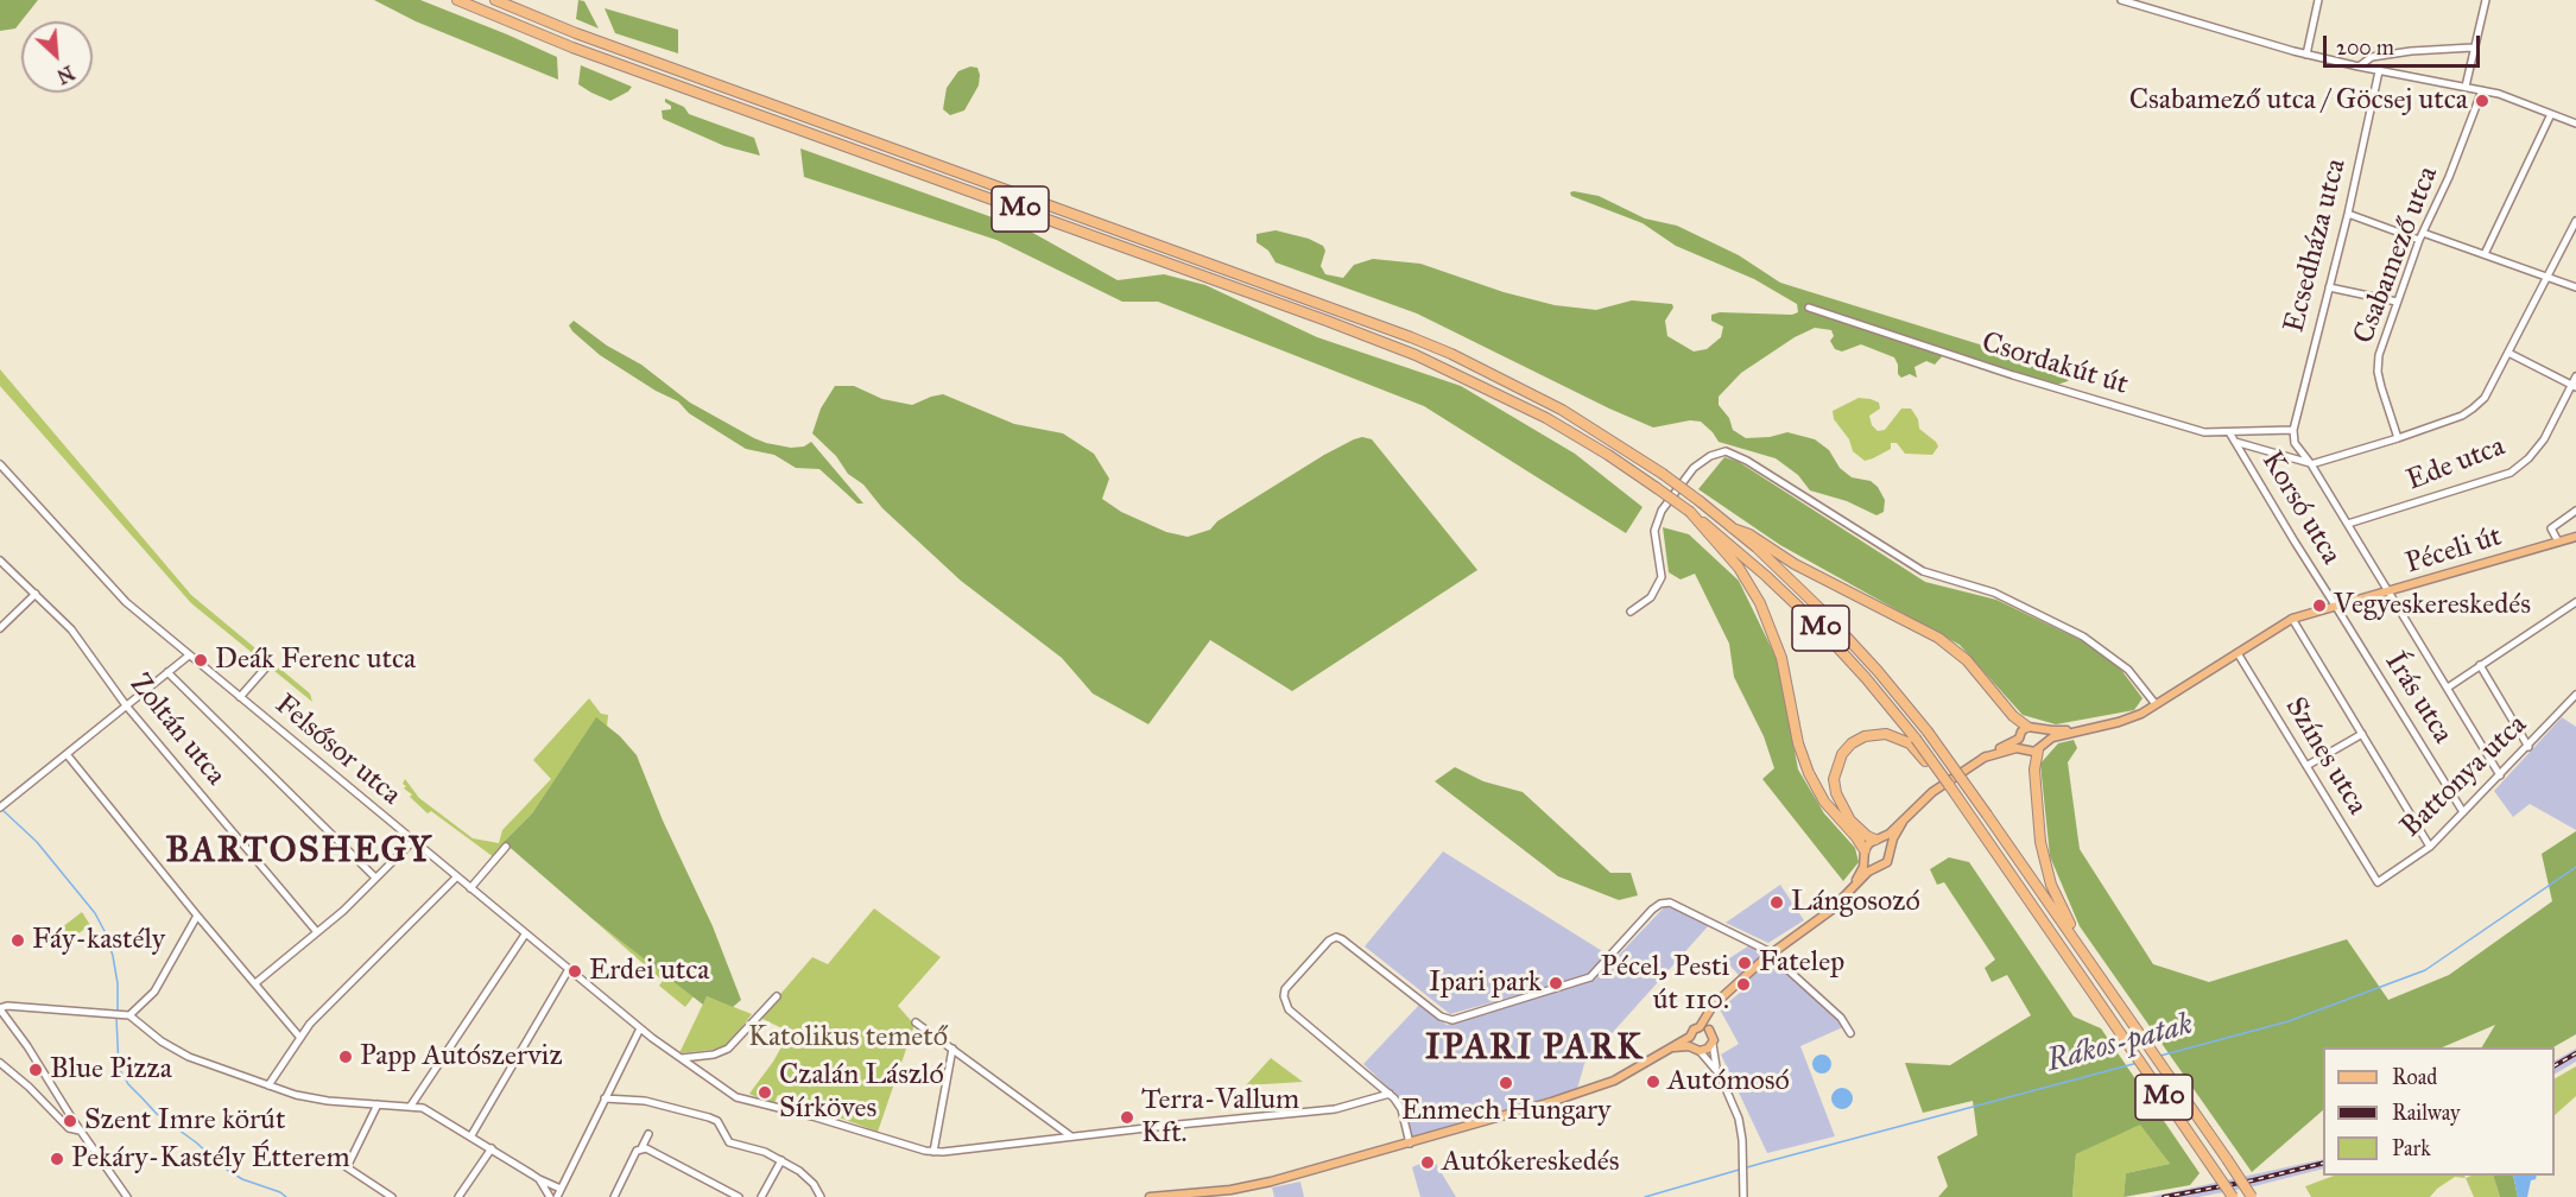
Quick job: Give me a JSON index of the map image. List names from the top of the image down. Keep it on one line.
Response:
{"streets":{"highway":["M0"],"main road":["Péceli út"],"street":["Ecsedháza utca","Csabamező utca","Csordakút út","Ede utca","Korsó utca","Írás utca","Zoltán utca","Felsősor utca","Színes utca","Battonya utca"]},"crossings":[["Ecsedháza utca","Csordakút út"],["Csordakút út","Korsó utca"],["Korsó utca","Péceli út"],["Korsó utca","Írás utca"],["Péceli út","Írás utca"],["Péceli út","Színes utca"],["Írás utca","Battonya utca"],["Színes utca","Battonya utca"]],"districts":["BARTOSHEGY","IPARI PARK"],"water":["Rákos-patak"],"parks":["Katolikus temető"],"places":["Csabamező utca / Göcsej utca","Vegyeskereskedés","Deák Ferenc utca","Lángosozó","Fáy-kastély","Fatelep","Erdei utca","Ipari park","Pécel, Pesti út 110.","Papp Autószerviz","Blue Pizza","Autómosó","Enmech Hungary","Czalán László Sírköves","Terra-Vallum Kft.","Szent Imre körút","Pekáry-Kastély Étterem","Autókereskedés"],"legend":["Road","Railway","Park"],"scale_bar":"200 m","north":"bottom right"}
